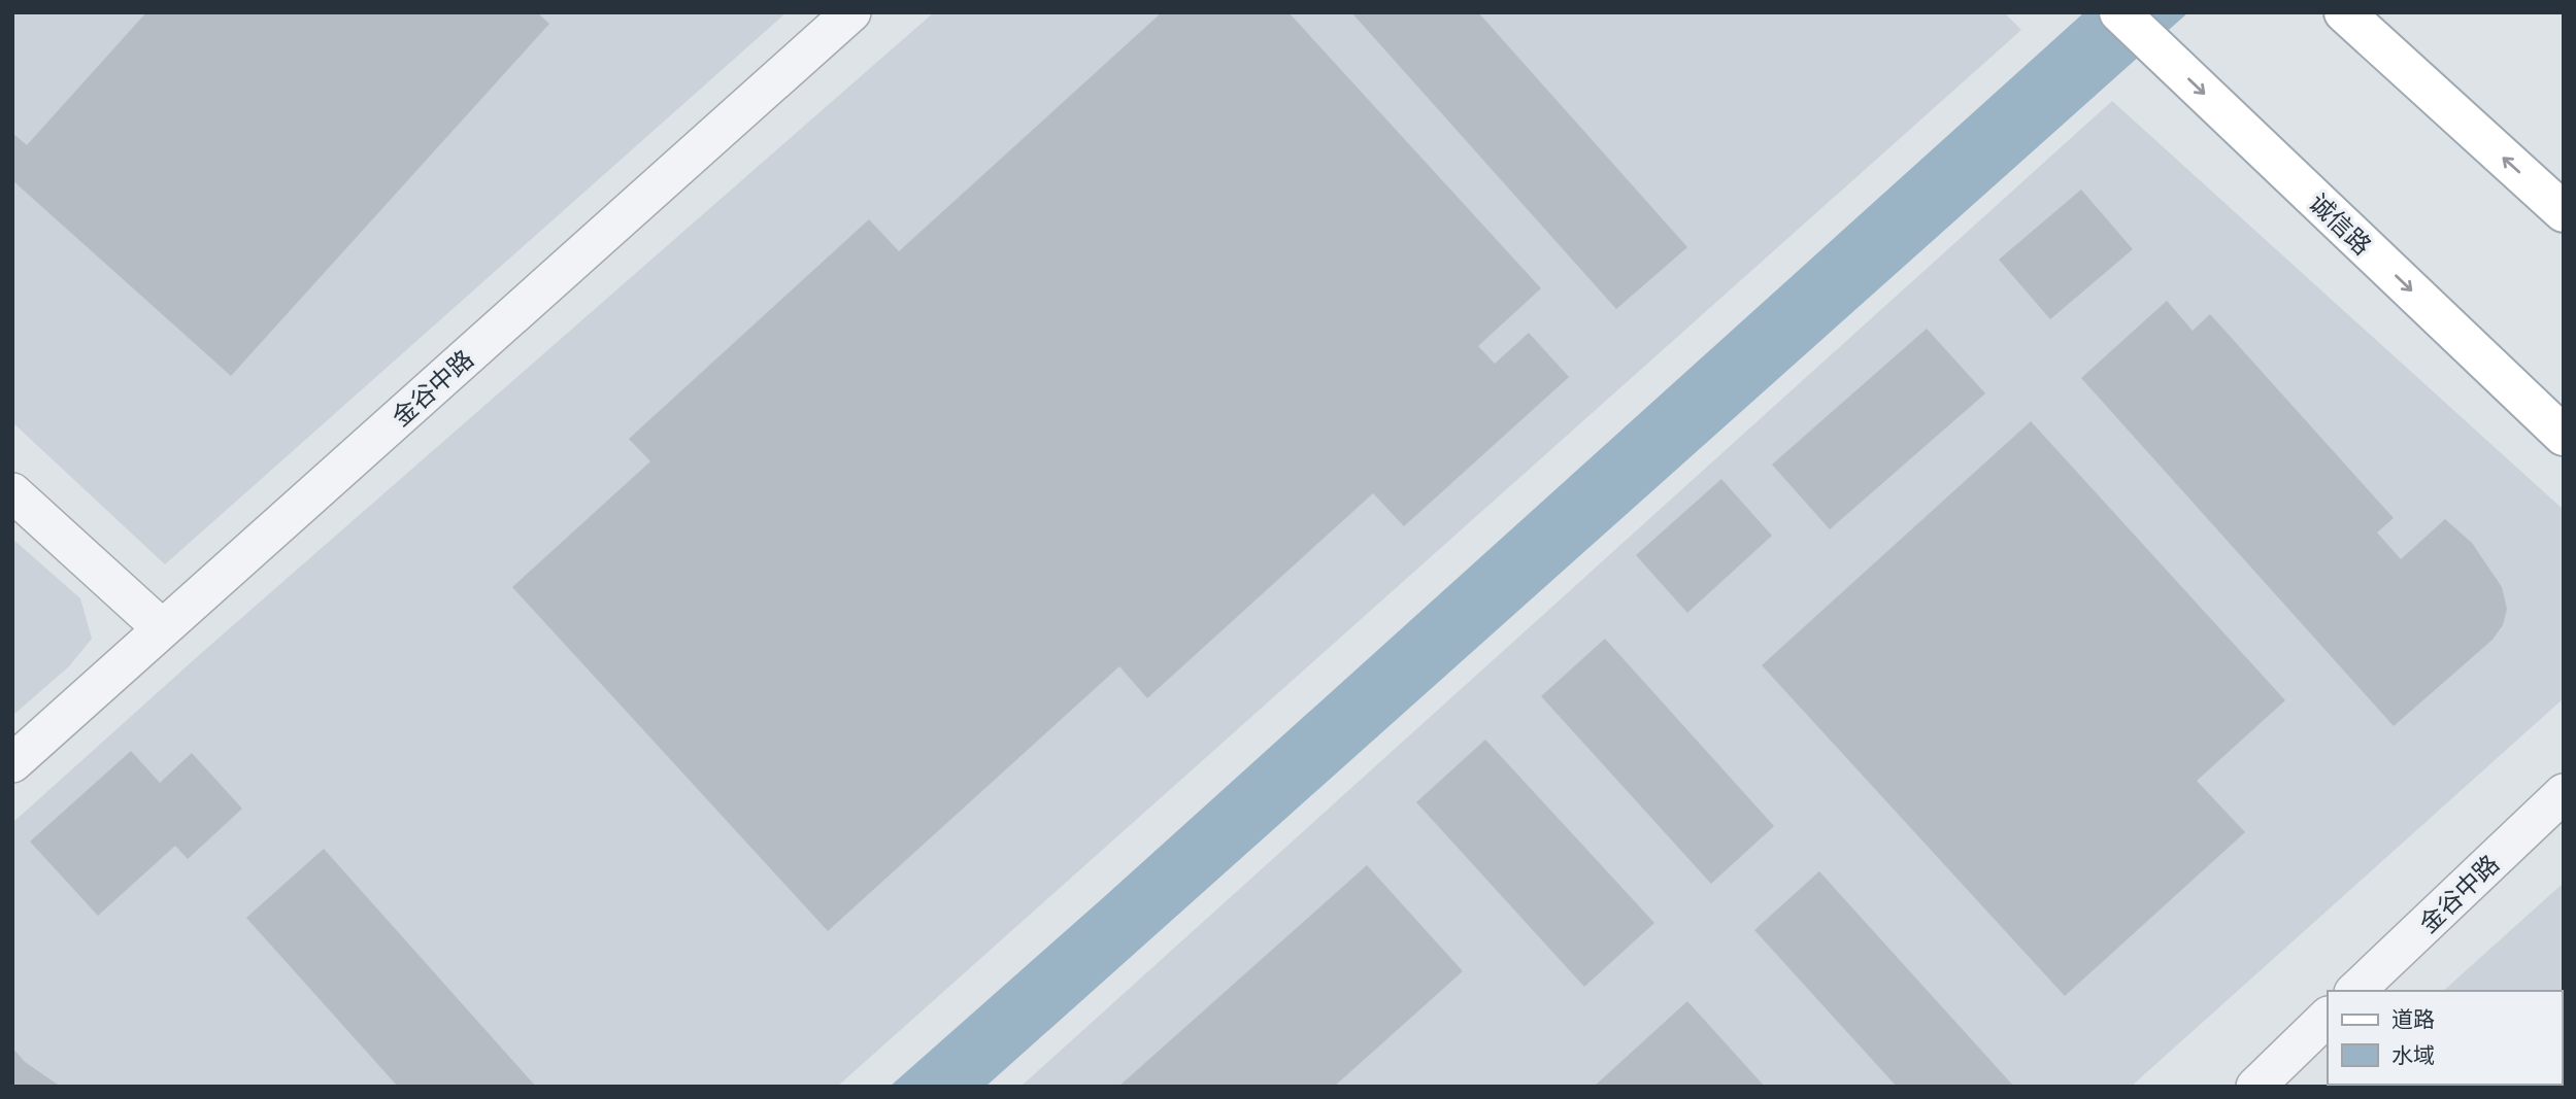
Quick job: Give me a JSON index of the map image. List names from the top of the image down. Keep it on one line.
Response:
{"streets":{"main road":["诚信路"],"street":["金谷中路"]},"legend":["道路","水域"]}
